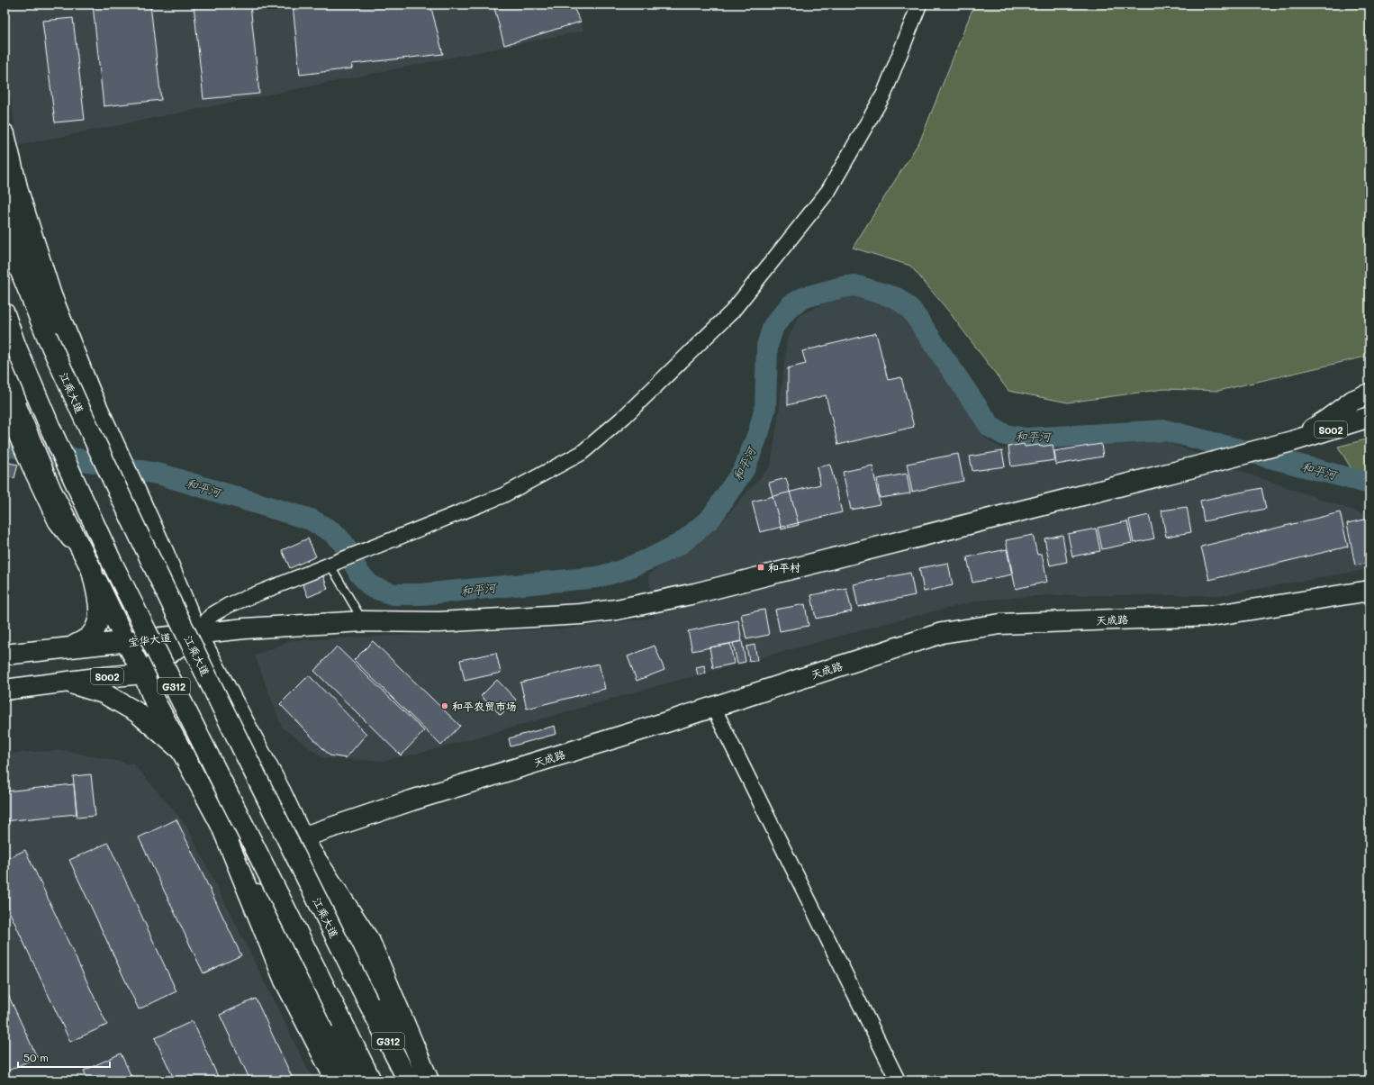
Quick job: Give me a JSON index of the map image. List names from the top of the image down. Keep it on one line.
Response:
{"streets":{"main road":["江乘大道","S002","天成路","宝华大道","G312"]},"crossings":[["S002","宝华大道"]],"water":["和平河"],"places":{"transit":["和平村"],"other":["和平农贸市场"]},"scale_bar":"50 m"}
